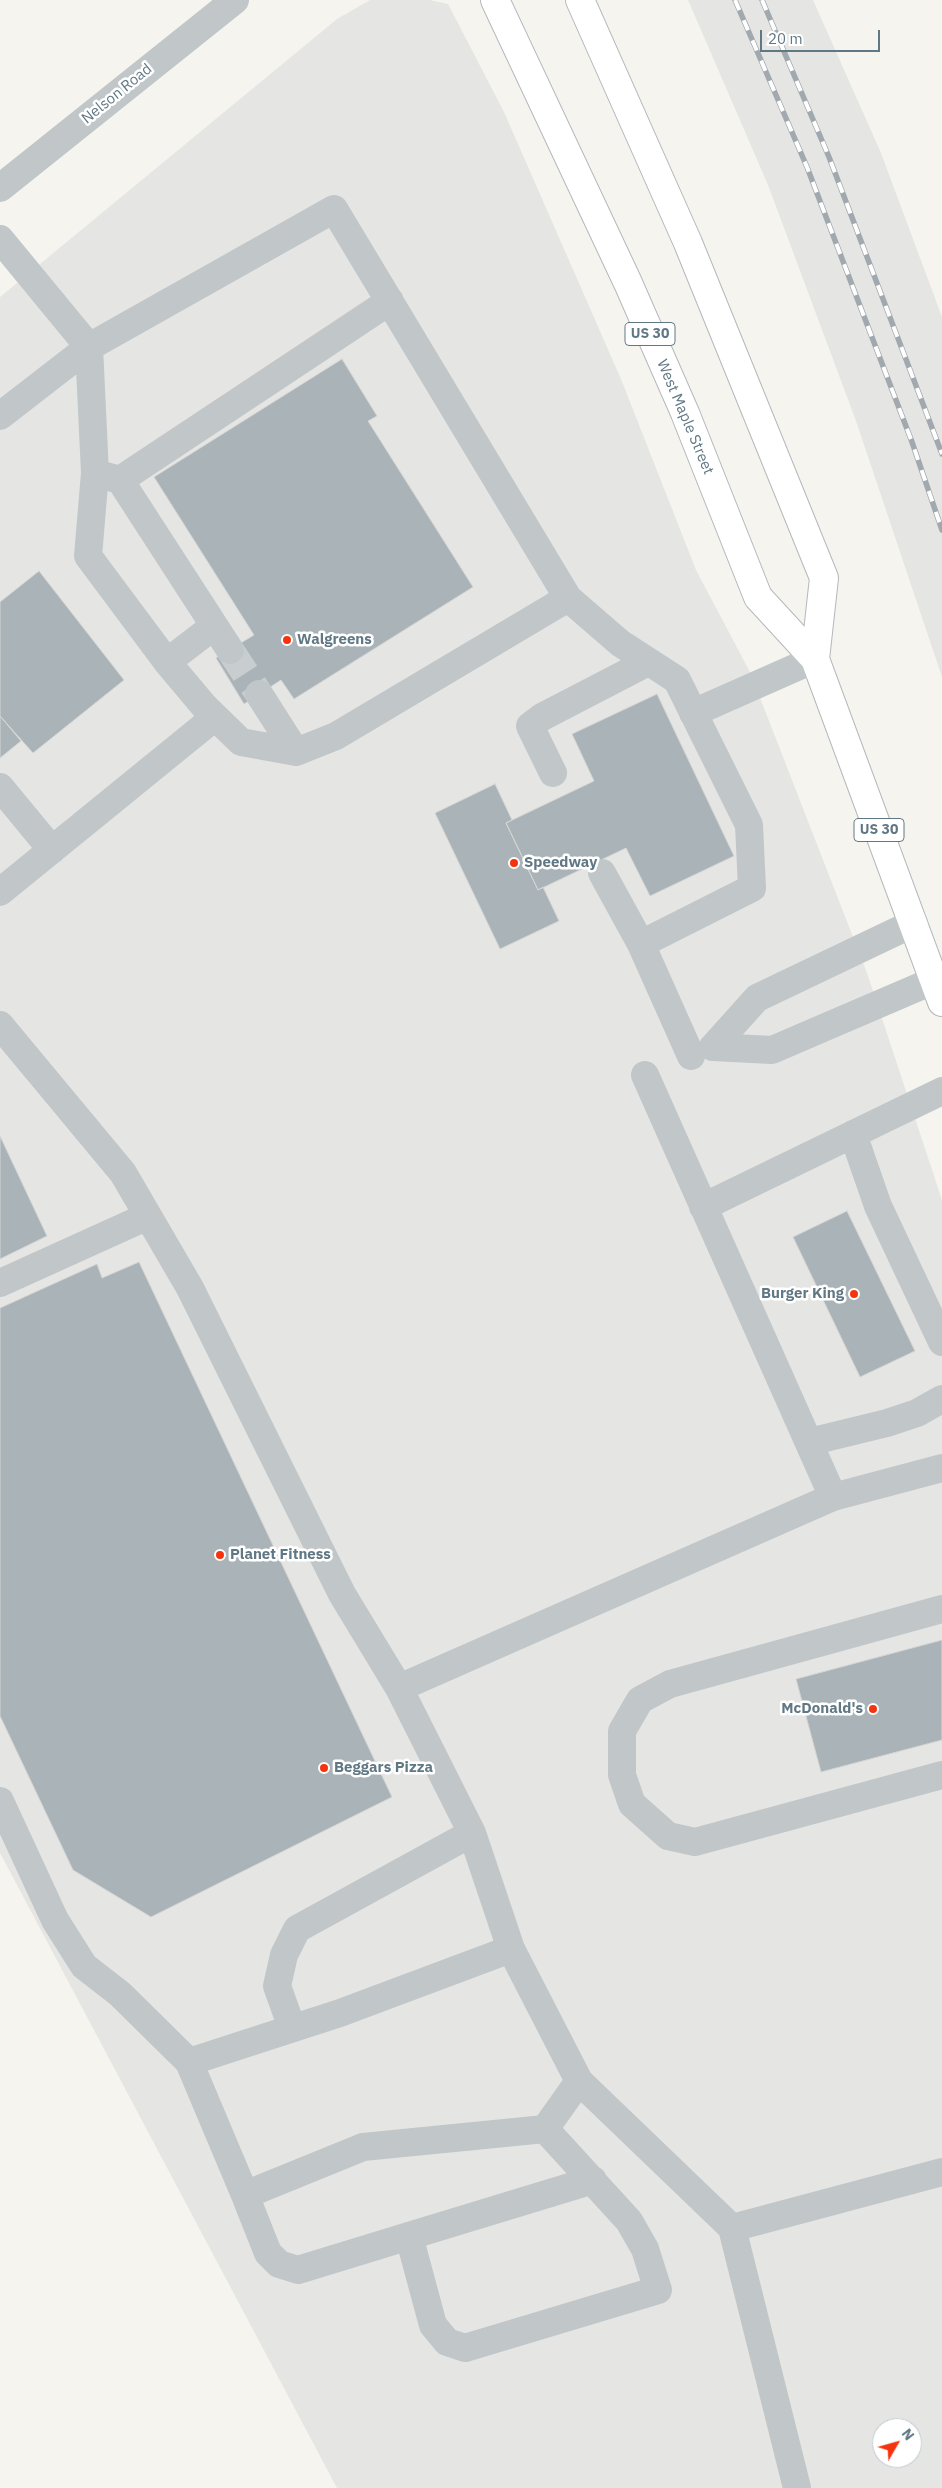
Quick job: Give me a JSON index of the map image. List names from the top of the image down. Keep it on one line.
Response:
{"streets":{"main road":["US 30","West Maple Street"],"street":["Nelson Road"]},"places":["Walgreens","Speedway","Burger King","Planet Fitness","McDonald's","Beggars Pizza"],"scale_bar":"20 m","north":"top right"}
